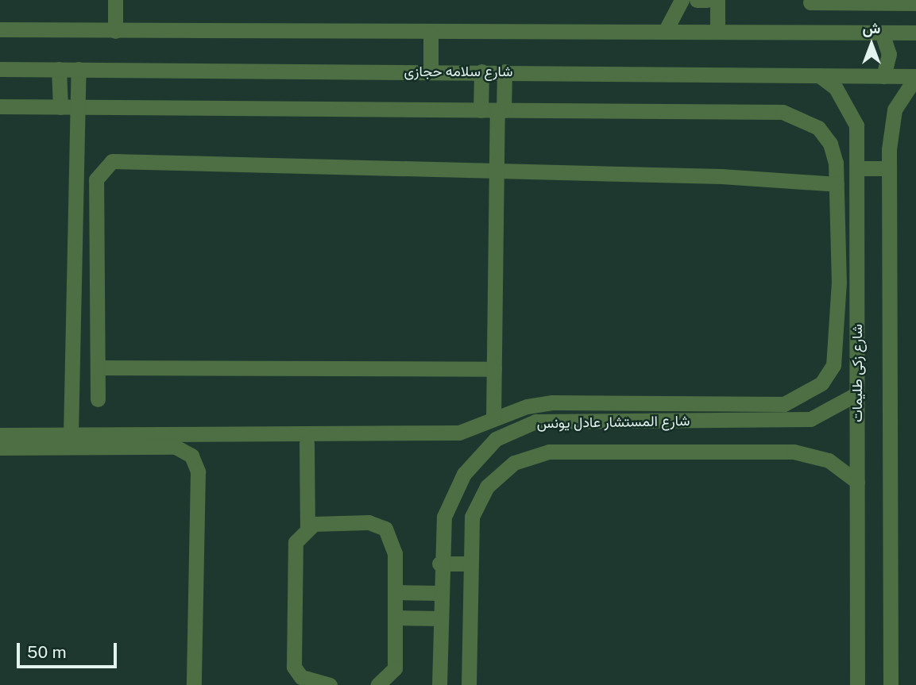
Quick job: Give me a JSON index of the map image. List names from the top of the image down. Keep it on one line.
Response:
{"streets":{"street":["شارع سلامه حجازى","شارع زكى طليمات","شارع المستشار عادل يونس"]},"crossings":[["شارع سلامه حجازى","شارع زكى طليمات"],["شارع زكى طليمات","شارع المستشار عادل يونس"]],"scale_bar":"50 m","north":"top"}
